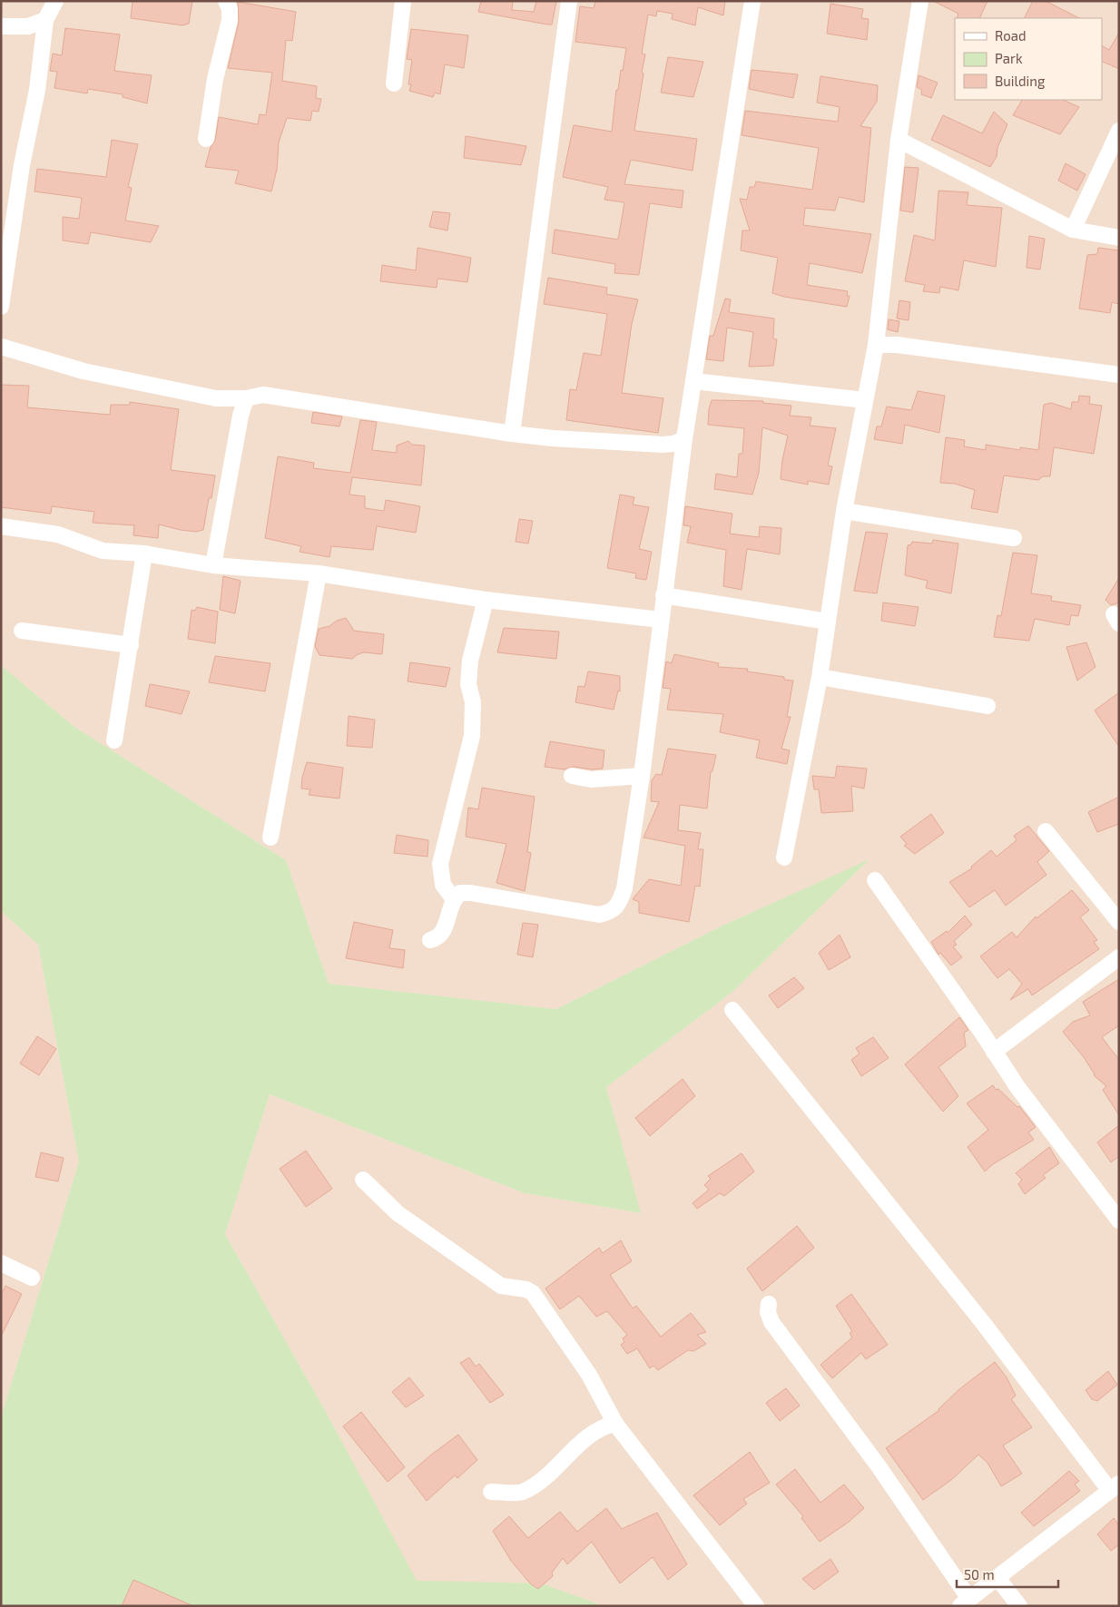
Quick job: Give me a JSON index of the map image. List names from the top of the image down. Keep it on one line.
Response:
{"legend":["Road","Park","Building"],"scale_bar":"50 m"}
